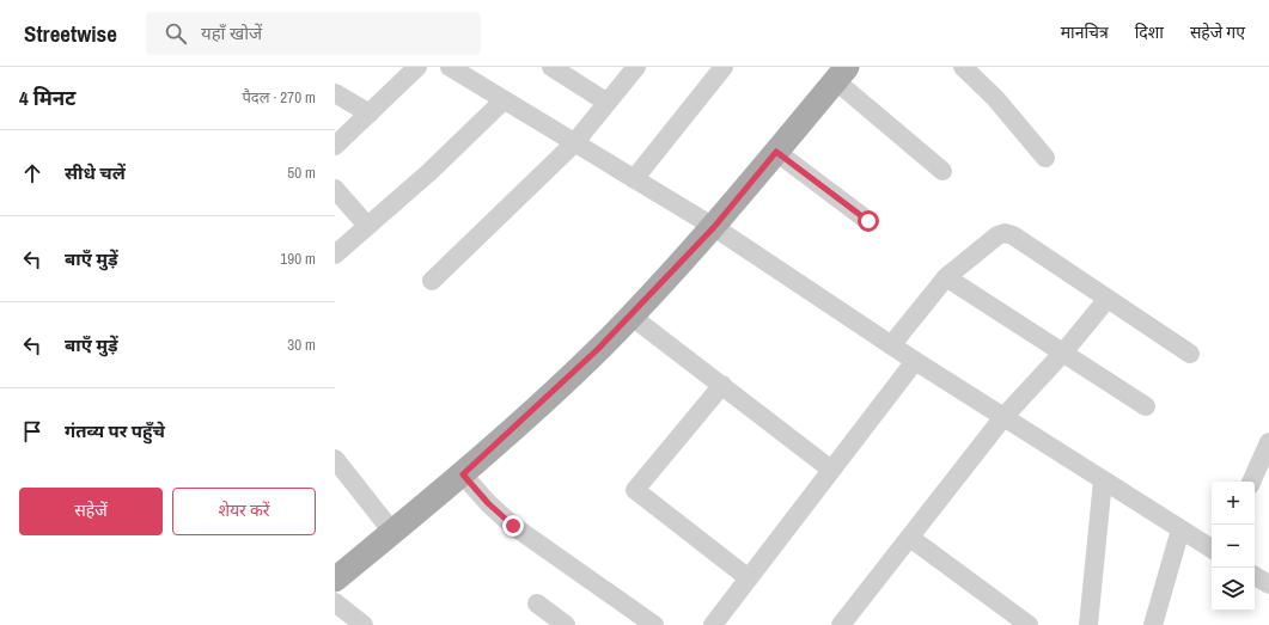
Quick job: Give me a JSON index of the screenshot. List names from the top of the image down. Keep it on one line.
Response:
{"page":{"header":"Streetwise","search":"यहाँ खोजें","nav":["मानचित्र","दिशा","सहेजे गए"],"heading":["4 मिनट","पैदल · 270 m"],"list":[["सीधे चलें","50 m"],["बाएँ मुड़ें","190 m"],["बाएँ मुड़ें","30 m"],"गंतव्य पर पहुँचे"],"buttons":["सहेजें","शेयर करें"],"map_buttons":["+","−"]}}
